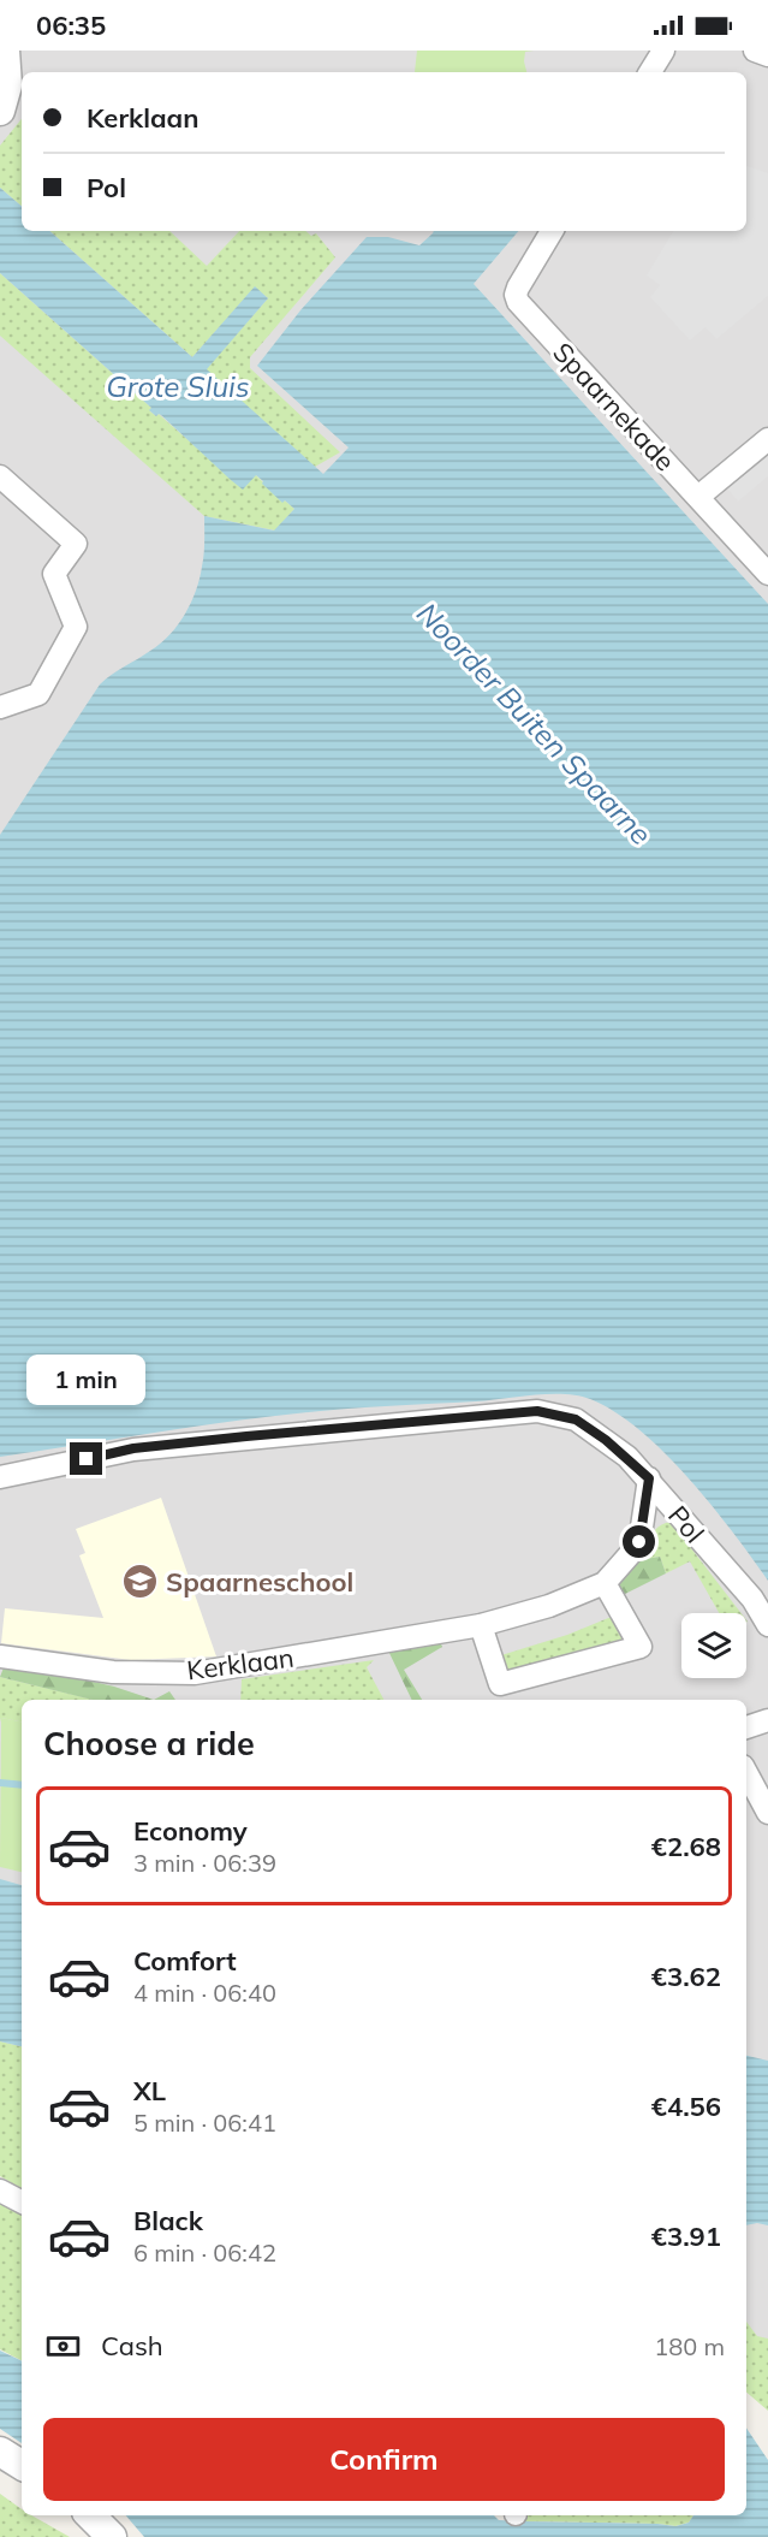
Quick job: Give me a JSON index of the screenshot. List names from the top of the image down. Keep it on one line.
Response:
{"streets":{"street":["Spaarnekade","Pol","Kerklaan"]},"crossings":[["Pol","Kerklaan"]],"water":["Grote Sluis","Noorder Buiten Spaarne"],"places":{"school or university":["Spaarneschool"]},"page":{"status":"06:35","banner":["Kerklaan","Pol"],"bubble":"1 min","heading":"Choose a ride","list":[{"name":"Economy","note":"3 min · 06:39","value":"€2.68"},{"name":"Comfort","note":"4 min · 06:40","value":"€3.62"},{"name":"XL","note":"5 min · 06:41","value":"€4.56"},{"name":"Black","note":"6 min · 06:42","value":"€3.91"}],"pay":["Cash","180 m"],"buttons":"Confirm"}}
